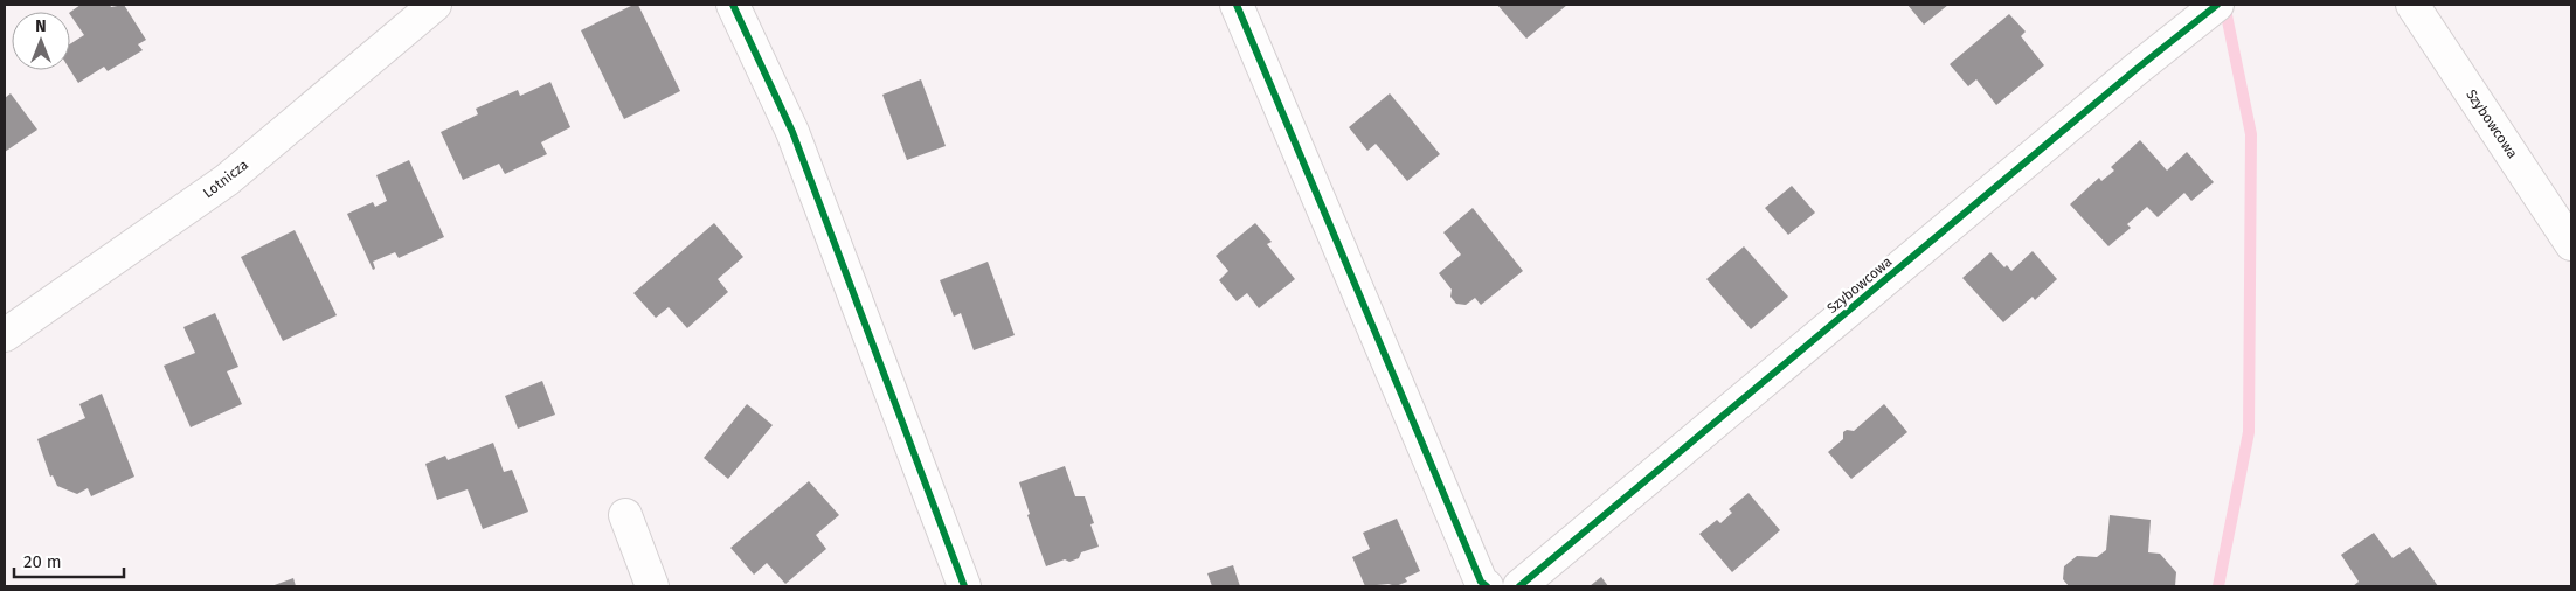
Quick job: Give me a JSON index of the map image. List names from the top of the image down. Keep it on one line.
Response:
{"streets":{"street":["Szybowcowa","Lotnicza"]},"scale_bar":"20 m","north":"top"}
